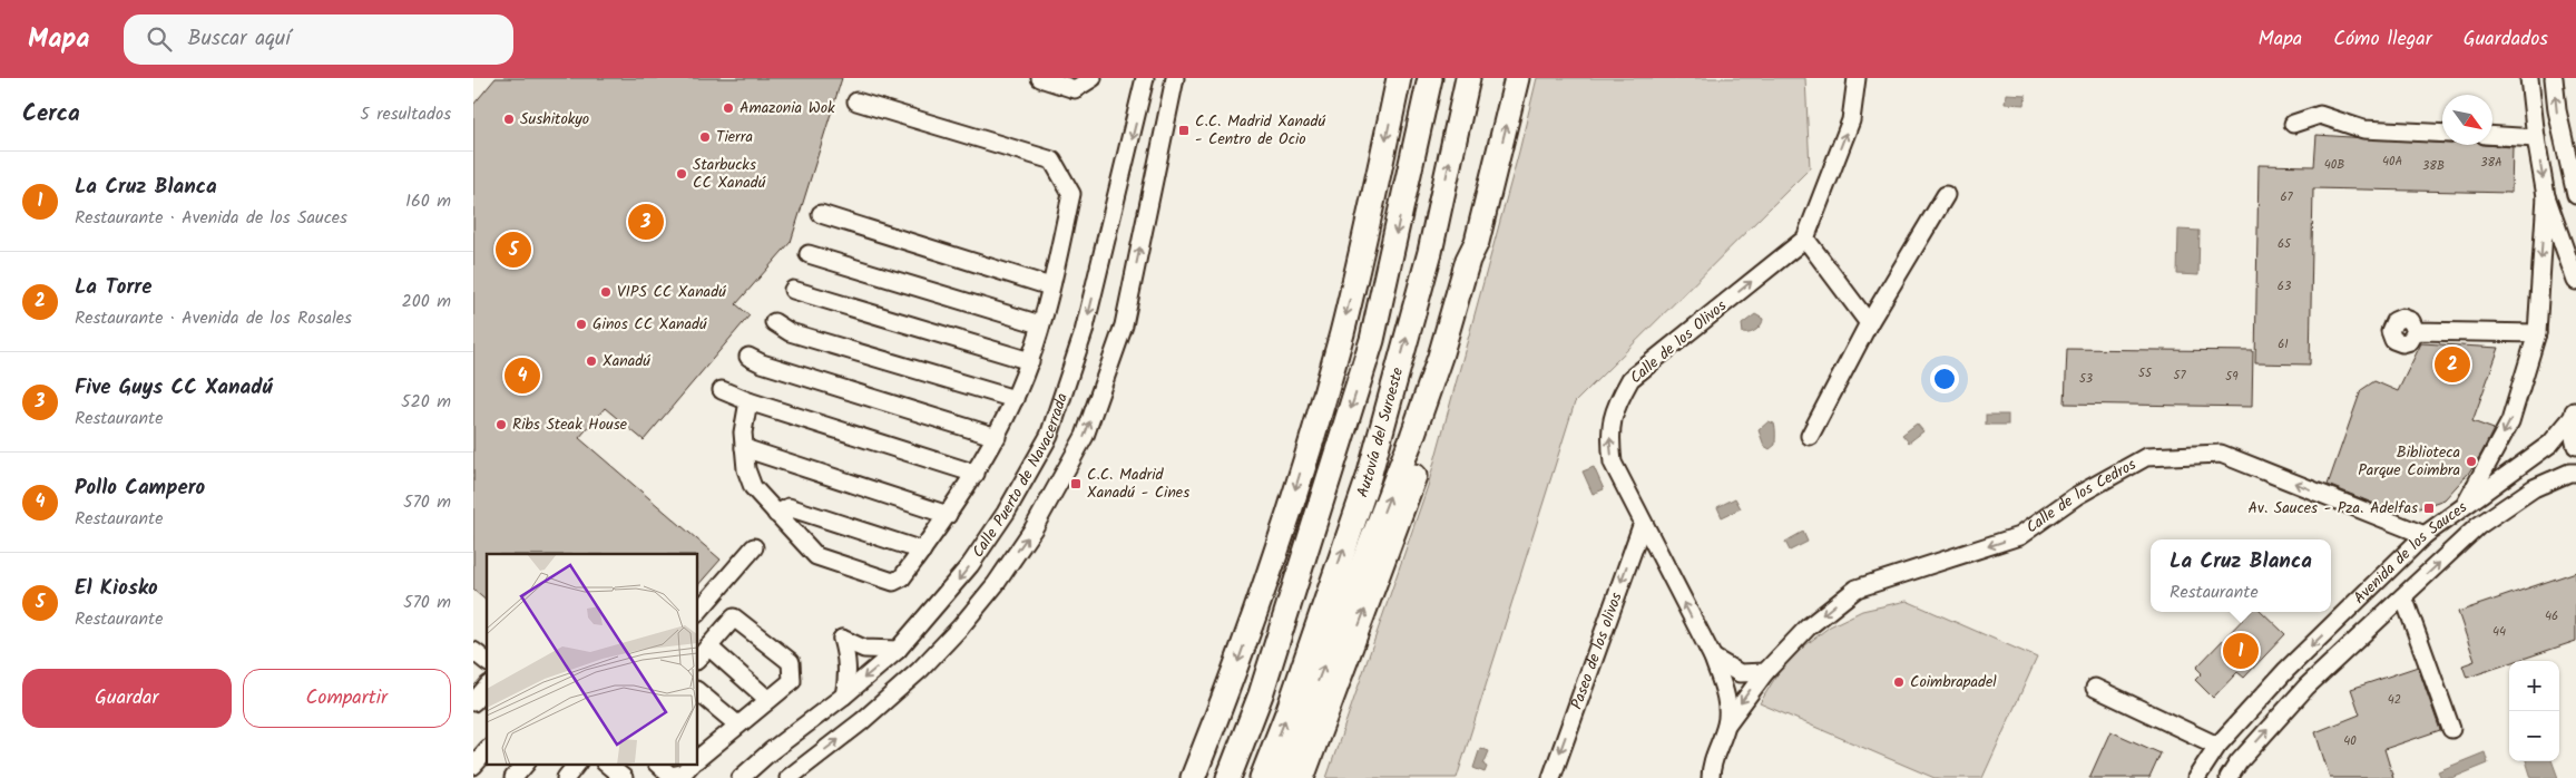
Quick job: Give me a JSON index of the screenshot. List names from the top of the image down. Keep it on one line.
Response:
{"streets":{"highway":["Autovía del Suroeste"],"street":["Calle de los Olivos","Calle Puerto de Navacerrada","Calle de los Cedros","Avenida de los Sauces","Paseo de los olivos"]},"crossings":[["Calle de los Olivos","Calle de los Cedros"],["Calle de los Olivos","Paseo de los olivos"],["Calle de los Cedros","Avenida de los Sauces"]],"one_way":["Calle de los Olivos","Calle de los Cedros","Paseo de los olivos"],"places":{"other":["Amazonia Wok","Sushitokyo","Tierra","Starbucks CC Xanadú","VIPS CC Xanadú","Ginos CC Xanadú","Xanadú","Ribs Steak House","Biblioteca Parque Coimbra","Coimbrapadel"],"transit":["C.C. Madrid Xanadú - Centro de Ocio","C.C. Madrid Xanadú - Cines","Av. Sauces - Pza. Adelfas"]},"house_numbers":["40A","38A","40B","38B","67","65","63","61","55","57","59","53","46","44","42","40"],"north":"bottom right","page":{"header":"Mapa","search":"Buscar aquí","nav":["Mapa","Cómo llegar","Guardados"],"heading":["Cerca","5 resultados"],"list":[{"mark":"1","name":"La Cruz Blanca","note":"Restaurante · Avenida de los Sauces","value":"160 m"},{"mark":"2","name":"La Torre","note":"Restaurante · Avenida de los Rosales","value":"200 m"},{"mark":"3","name":"Five Guys CC Xanadú","note":"Restaurante","value":"520 m"},{"mark":"4","name":"Pollo Campero","note":"Restaurante","value":"570 m"},{"mark":"5","name":"El Kiosko","note":"Restaurante","value":"570 m"}],"pins":["3","5","2","4","1"],"popup":["La Cruz Blanca","Restaurante"],"buttons":["Guardar","Compartir"],"map_buttons":["+","−"]}}
